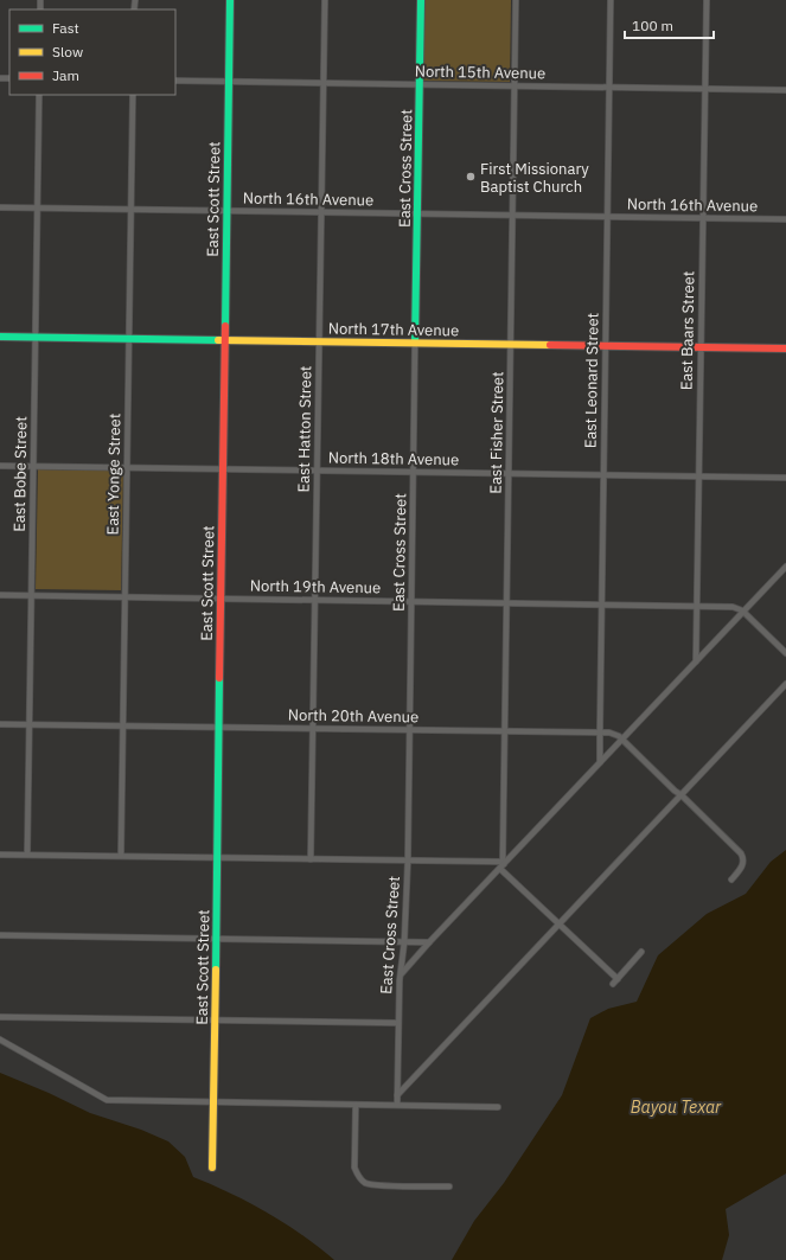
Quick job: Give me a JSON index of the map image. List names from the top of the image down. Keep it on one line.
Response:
{"streets":{"street":["North 15th Avenue","East Cross Street","East Scott Street","North 16th Avenue","North 17th Avenue","East Baars Street","East Leonard Street","East Hatton Street","East Fisher Street","North 18th Avenue","East Bobe Street","East Yonge Street","North 19th Avenue","North 20th Avenue"]},"crossings":[["North 15th Avenue","East Cross Street"],["North 15th Avenue","East Scott Street"],["North 15th Avenue","East Baars Street"],["North 15th Avenue","East Leonard Street"],["North 15th Avenue","East Hatton Street"],["North 15th Avenue","East Fisher Street"],["East Cross Street","North 16th Avenue"],["East Cross Street","North 17th Avenue"],["East Cross Street","North 18th Avenue"],["East Cross Street","North 19th Avenue"],["East Cross Street","North 20th Avenue"],["East Scott Street","North 16th Avenue"],["East Scott Street","North 17th Avenue"],["East Scott Street","North 18th Avenue"],["East Scott Street","North 19th Avenue"],["East Scott Street","North 20th Avenue"],["North 16th Avenue","East Baars Street"],["North 16th Avenue","East Leonard Street"],["North 16th Avenue","East Hatton Street"],["North 16th Avenue","East Fisher Street"],["North 16th Avenue","East Bobe Street"],["North 16th Avenue","East Yonge Street"],["North 17th Avenue","East Baars Street"],["North 17th Avenue","East Leonard Street"],["North 17th Avenue","East Hatton Street"],["North 17th Avenue","East Fisher Street"],["North 17th Avenue","East Bobe Street"],["North 17th Avenue","East Yonge Street"],["East Baars Street","North 18th Avenue"],["East Baars Street","North 19th Avenue"],["East Leonard Street","North 18th Avenue"],["East Leonard Street","North 19th Avenue"],["East Leonard Street","North 20th Avenue"],["East Hatton Street","North 18th Avenue"],["East Hatton Street","North 19th Avenue"],["East Hatton Street","North 20th Avenue"],["East Fisher Street","North 18th Avenue"],["East Fisher Street","North 19th Avenue"],["East Fisher Street","North 20th Avenue"],["North 18th Avenue","East Bobe Street"],["North 18th Avenue","East Yonge Street"],["East Bobe Street","North 19th Avenue"],["East Bobe Street","North 20th Avenue"],["East Yonge Street","North 19th Avenue"],["East Yonge Street","North 20th Avenue"]],"water":["Bayou Texar"],"places":["First Missionary Baptist Church"],"legend":["Fast","Slow","Jam"],"scale_bar":"100 m"}
